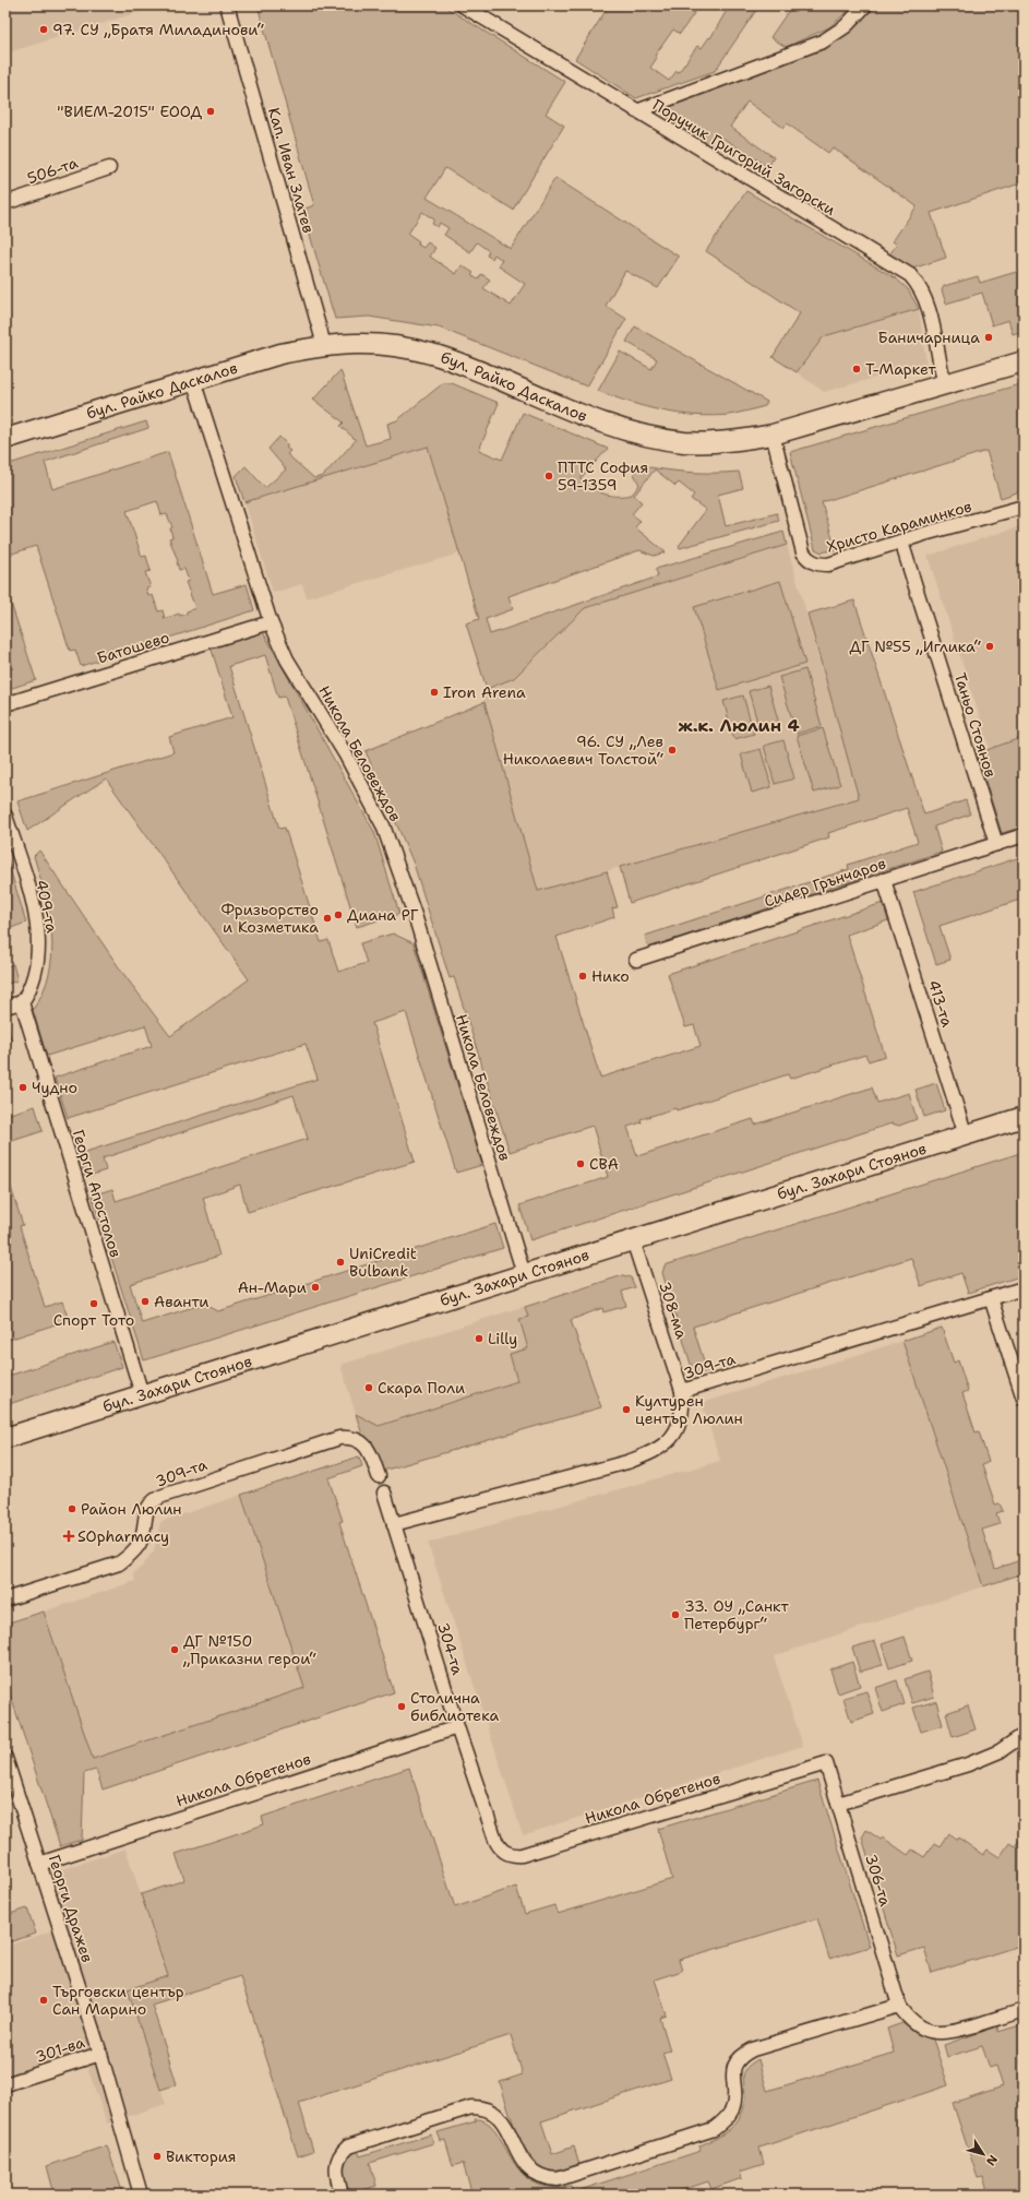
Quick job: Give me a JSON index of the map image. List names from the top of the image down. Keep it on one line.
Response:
{"streets":{"street":["Поручик Григорий Загорски","506-та","Кап. Иван Златев","бул. Райко Даскалов","Христо Караминков","Батошево","Таньо Стоянов","Никола Беловеждов","Сидер Грънчаров","409-та","413-та","бул. Захари Стоянов","Георги Апостолов","308-ма","309-та","304-та","Никола Обретенов","306-та","Георги Дражев","301-ва"]},"crossings":[["Поручик Григорий Загорски","бул. Райко Даскалов"],["Кап. Иван Златев","бул. Райко Даскалов"],["бул. Райко Даскалов","Христо Караминков"],["бул. Райко Даскалов","Никола Беловеждов"],["Христо Караминков","Таньо Стоянов"],["Батошево","Никола Беловеждов"],["Таньо Стоянов","Сидер Грънчаров"],["Никола Беловеждов","бул. Захари Стоянов"],["Сидер Грънчаров","413-та"],["409-та","Георги Апостолов"],["413-та","бул. Захари Стоянов"],["бул. Захари Стоянов","Георги Апостолов"],["бул. Захари Стоянов","308-ма"],["308-ма","309-та"],["309-та","304-та"],["304-та","Никола Обретенов"],["Никола Обретенов","306-та"],["Никола Обретенов","Георги Дражев"],["Георги Дражев","301-ва"]],"districts":["ж.к. Люлин 4"],"places":{"other":["97. СУ „Братя Миладинови“","\"ВИЕМ-2015\" ЕООД","Баничарница","Т-Маркет","ПТТС София 59-1359","ДГ №55 „Иглика“","Iron Arena","96. СУ „Лев Николаевич Толстой“","Диана РГ","Фризьорство и Козметика","Нико","Чудно","CBA","UniCredit Bulbank","Ан-Мари","Аванти","Спорт Тото","Lilly","Скара Поли","Културен център Люлин","Район Люлин","33. ОУ „Санкт Петербург“","ДГ №150 „Приказни герои“","Столична библиотека","Търговски център Сан Марино","Виктория"],"health":["SOpharmacy"]},"north":"bottom right"}
